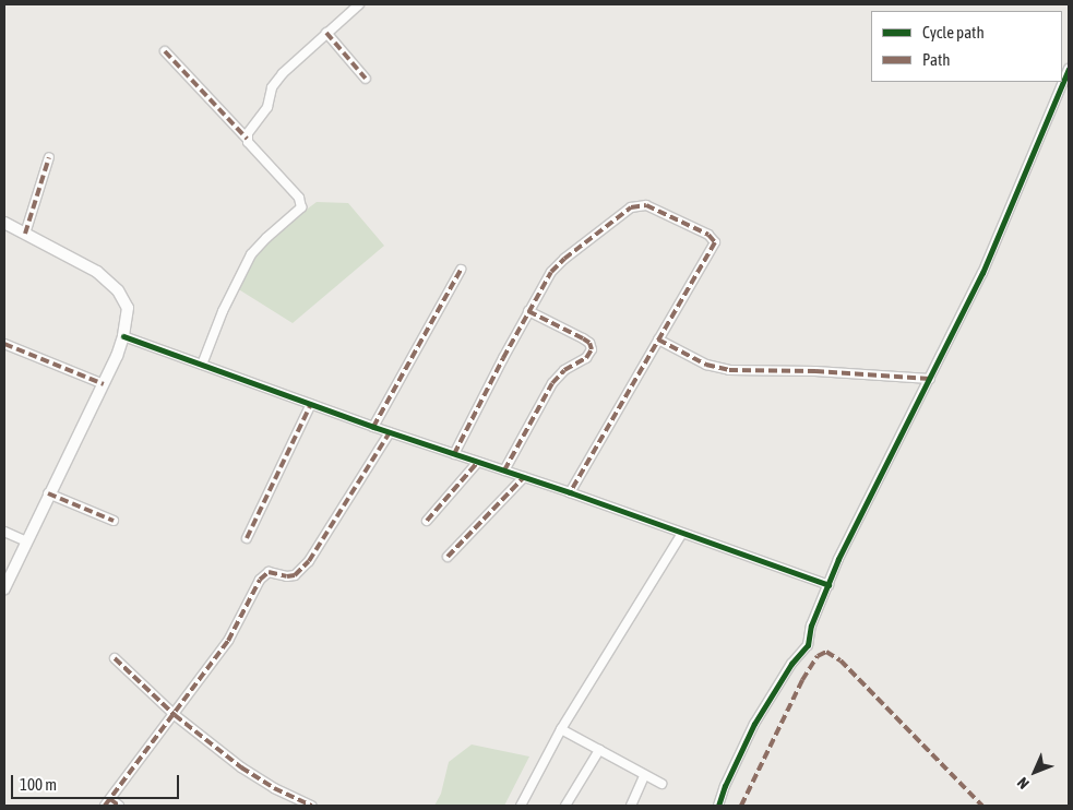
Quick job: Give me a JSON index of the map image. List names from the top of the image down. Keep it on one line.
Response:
{"legend":["Cycle path","Path"],"scale_bar":"100 m","north":"bottom left"}
